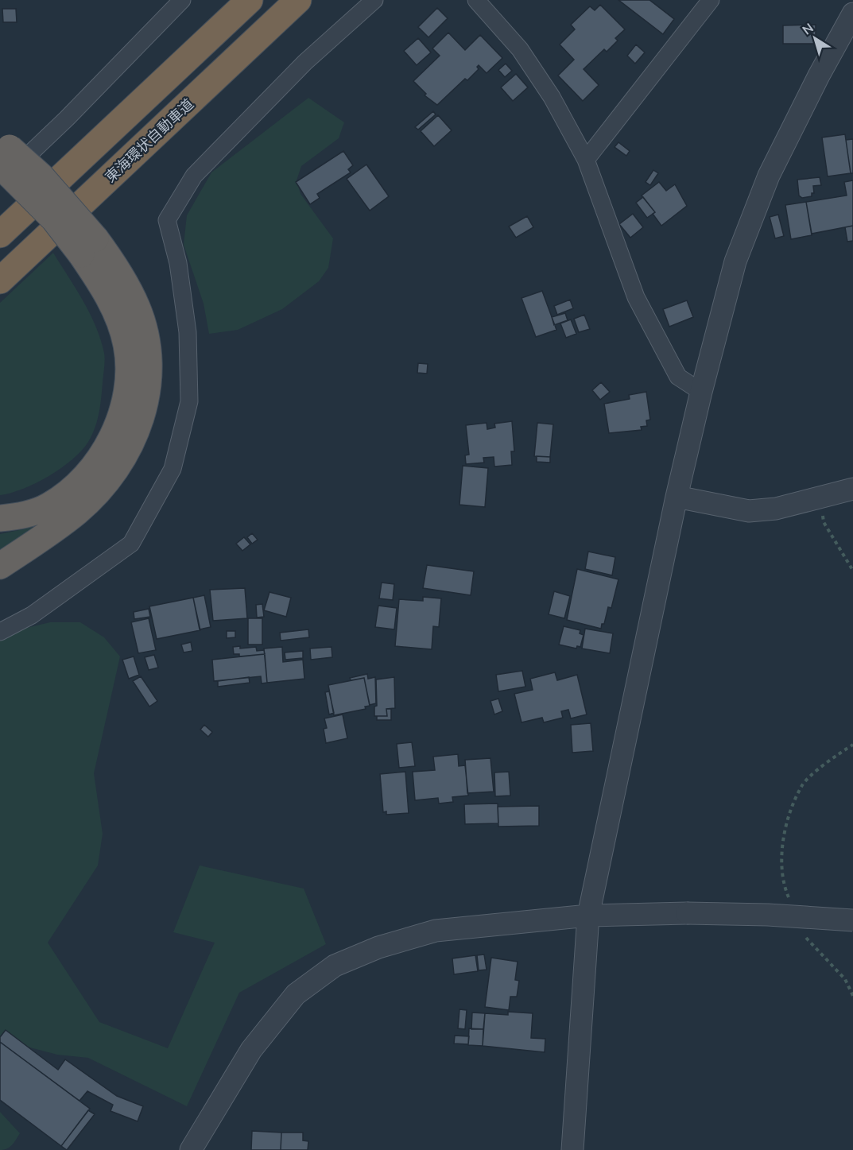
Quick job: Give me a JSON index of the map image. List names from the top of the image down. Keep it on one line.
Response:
{"streets":{"highway":["東海環状自動車道"]},"north":"top left"}
